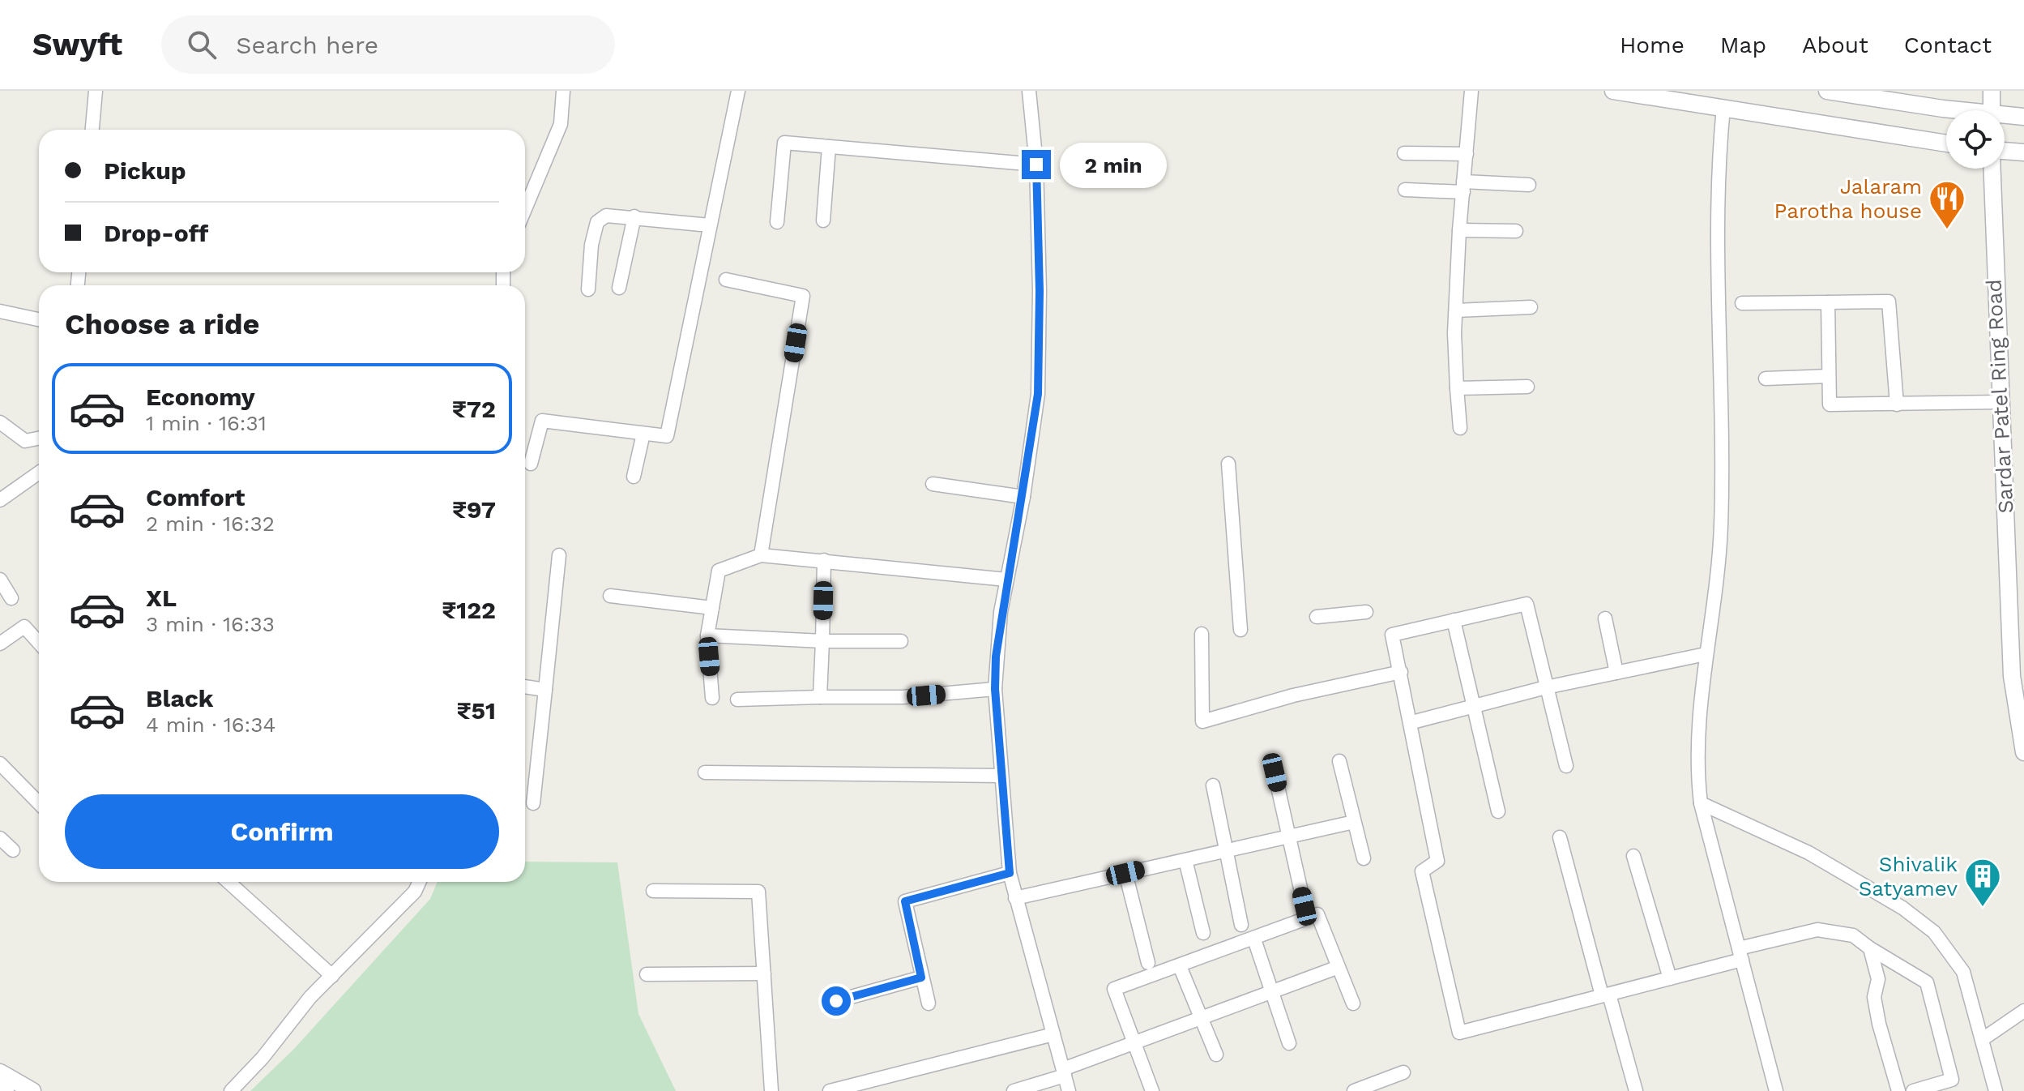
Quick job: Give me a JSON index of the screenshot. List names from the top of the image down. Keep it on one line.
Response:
{"streets":{"street":["Sardar Patel Ring Road"]},"places":{"restaurant":["Jalaram Parotha house"],"building":["Shivalik Satyamev"]},"page":{"header":"Swyft","search":"Search here","nav":["Home","Map","About","Contact"],"banner":["Pickup","Drop-off"],"bubble":"2 min","heading":"Choose a ride","list":[{"name":"Economy","note":"1 min · 16:31","value":"₹72"},{"name":"Comfort","note":"2 min · 16:32","value":"₹97"},{"name":"XL","note":"3 min · 16:33","value":"₹122"},{"name":"Black","note":"4 min · 16:34","value":"₹51"}],"buttons":"Confirm"}}
